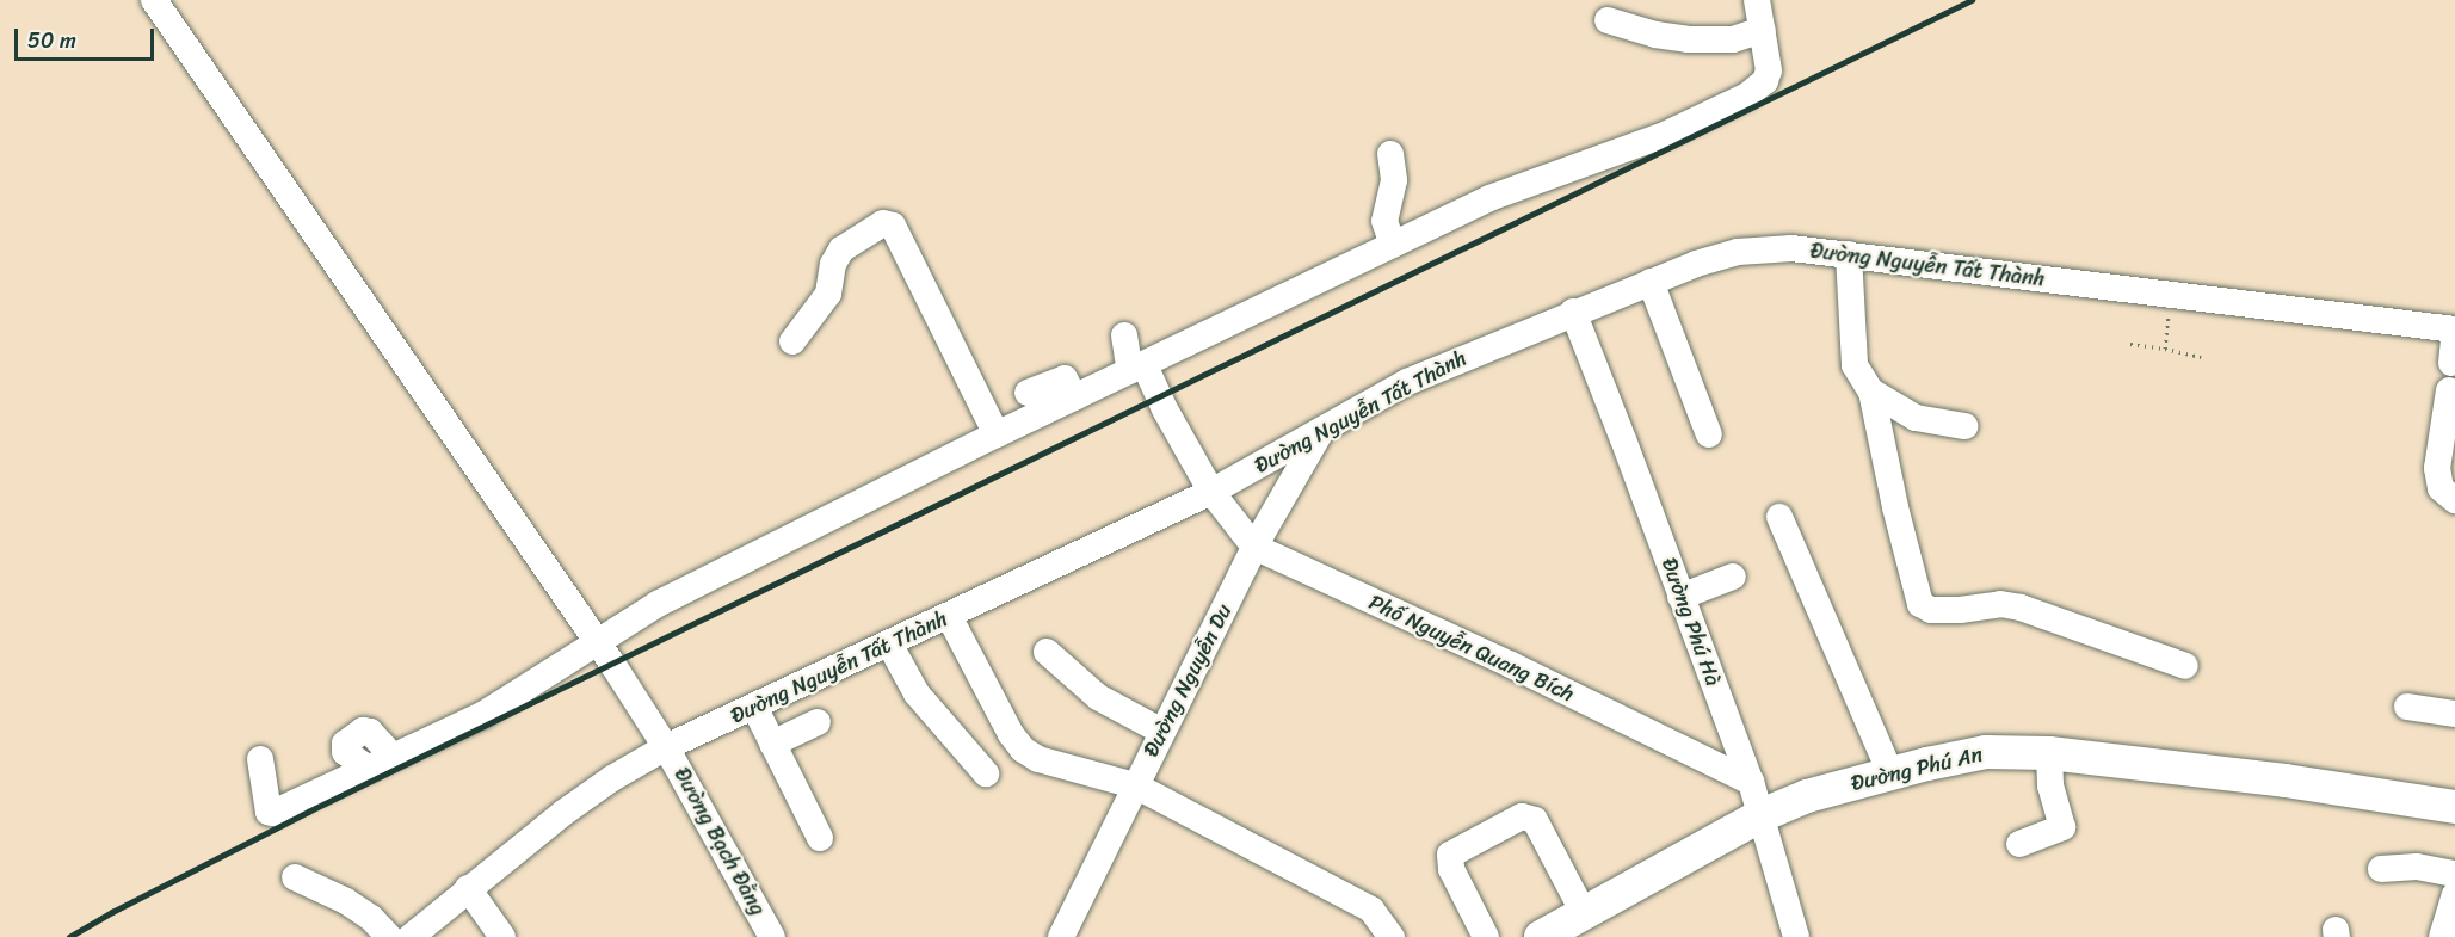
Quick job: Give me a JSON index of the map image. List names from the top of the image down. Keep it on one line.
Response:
{"streets":{"main road":["Đường Phú An"],"street":["Đường Nguyễn Tất Thành","Đường Phú Hà","Phố Nguyễn Quang Bích","Đường Nguyễn Du","Đường Bạch Đằng"]},"crossings":[["Đường Nguyễn Tất Thành","Đường Phú Hà"],["Đường Nguyễn Tất Thành","Phố Nguyễn Quang Bích"],["Đường Nguyễn Tất Thành","Đường Nguyễn Du"],["Đường Nguyễn Tất Thành","Đường Bạch Đằng"],["Đường Phú Hà","Phố Nguyễn Quang Bích"],["Đường Phú Hà","Đường Phú An"],["Phố Nguyễn Quang Bích","Đường Nguyễn Du"]],"scale_bar":"50 m"}
